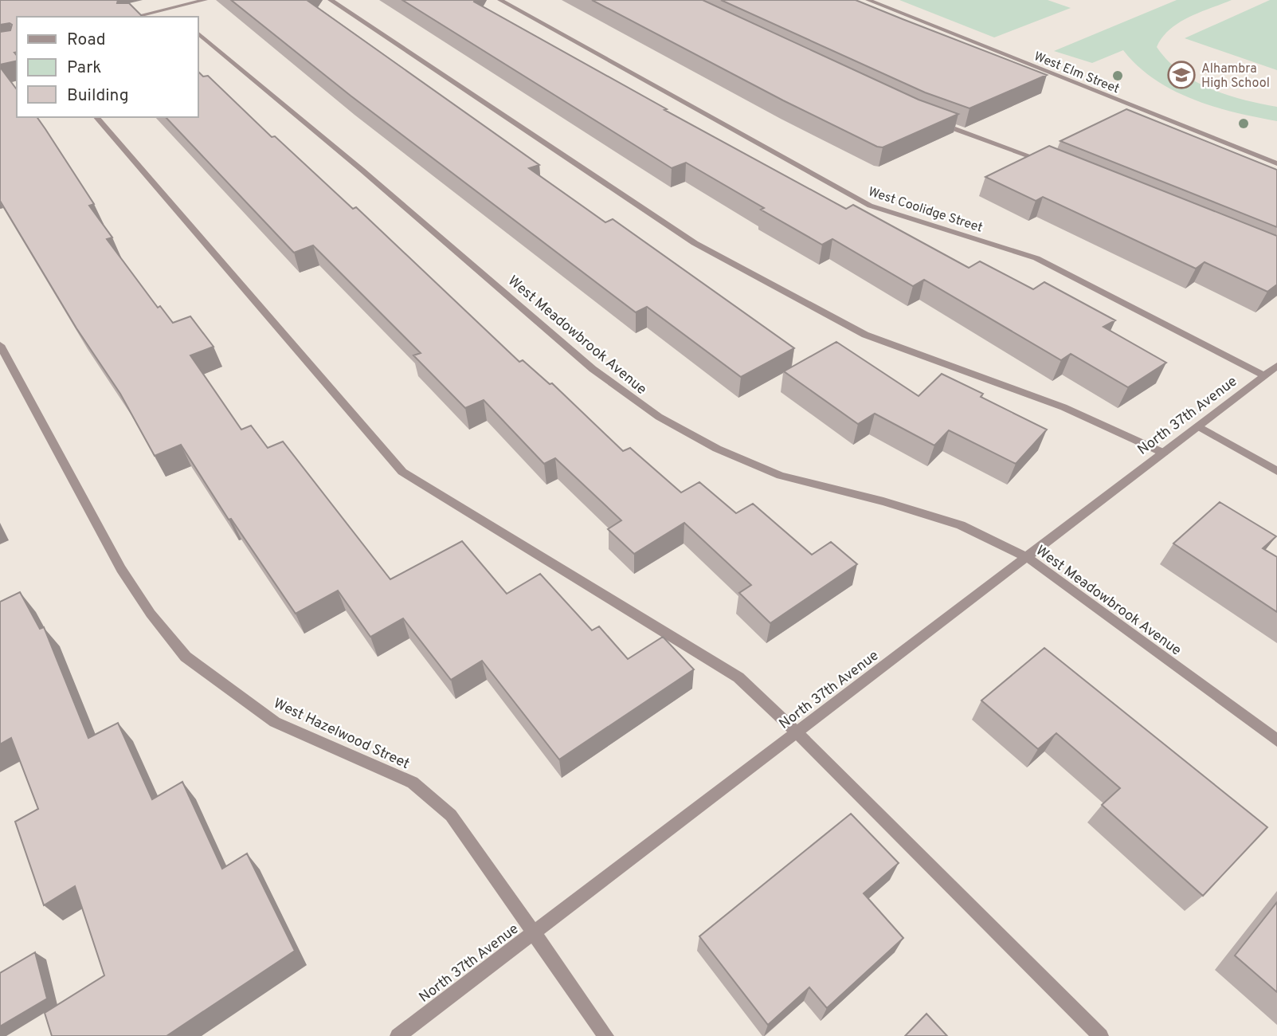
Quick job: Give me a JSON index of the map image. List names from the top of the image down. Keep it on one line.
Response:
{"streets":{"street":["West Elm Street","West Coolidge Street","West Meadowbrook Avenue","North 37th Avenue","West Hazelwood Street"]},"crossings":[["West Coolidge Street","North 37th Avenue"],["West Meadowbrook Avenue","North 37th Avenue"],["North 37th Avenue","West Hazelwood Street"]],"places":{"school or university":["Alhambra High School"]},"legend":["Road","Park","Building"]}
